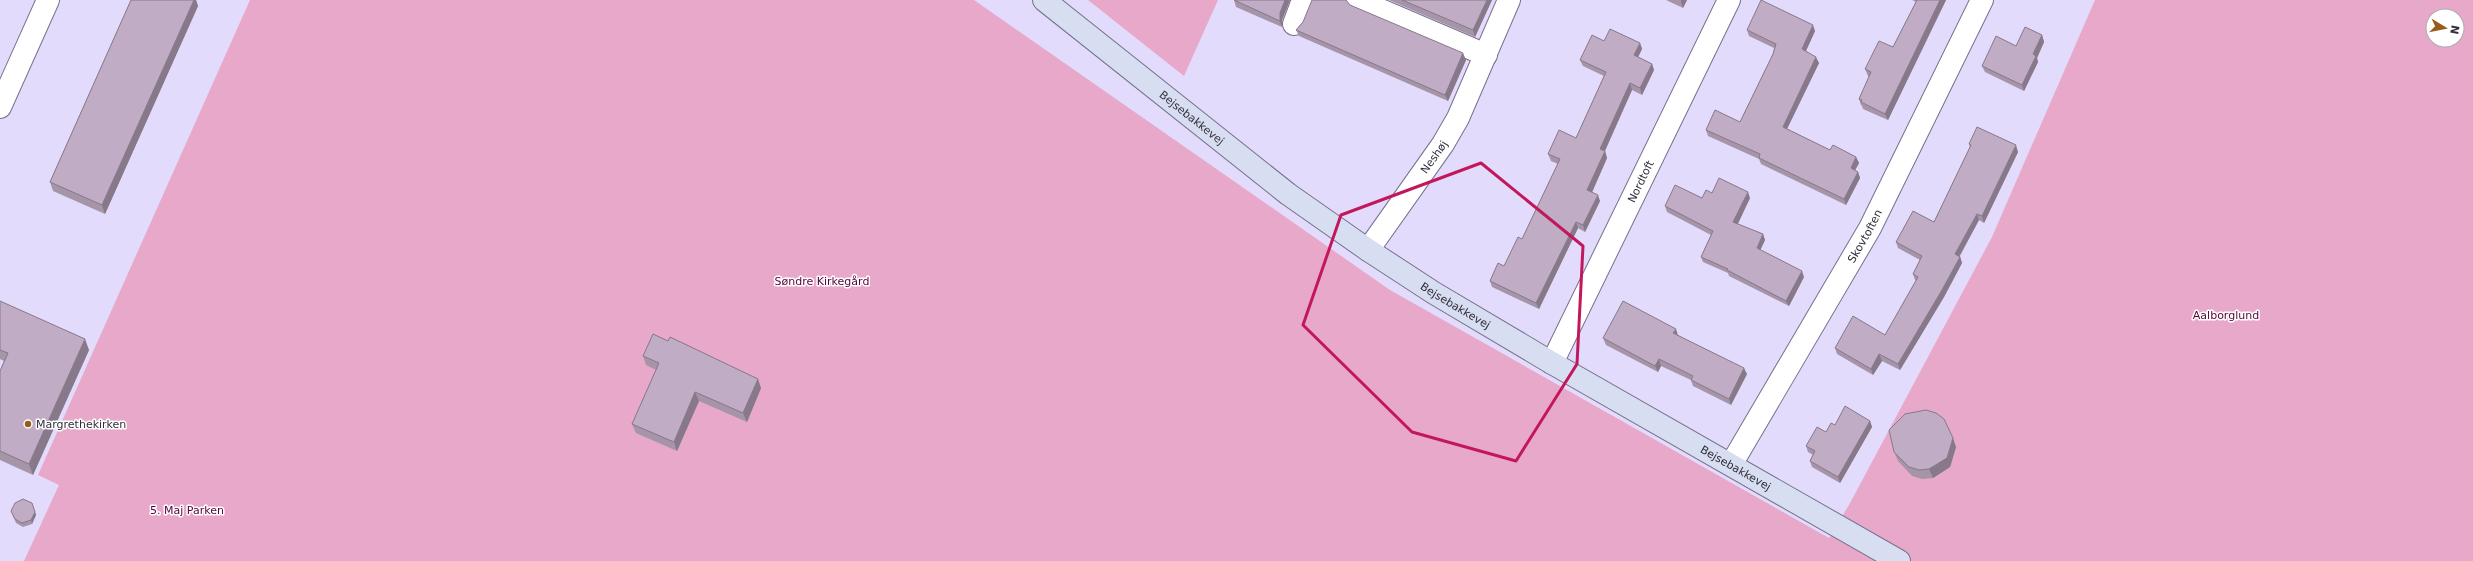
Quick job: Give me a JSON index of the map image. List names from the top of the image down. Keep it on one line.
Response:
{"streets":{"street":["Bejsebakkevej","Neshøj","Nordtoft","Skovtoften"]},"crossings":[["Bejsebakkevej","Neshøj"],["Bejsebakkevej","Nordtoft"],["Bejsebakkevej","Skovtoften"]],"parks":["Søndre Kirkegård","Aalborglund","5. Maj Parken"],"places":["Margrethekirken"],"north":"right"}
